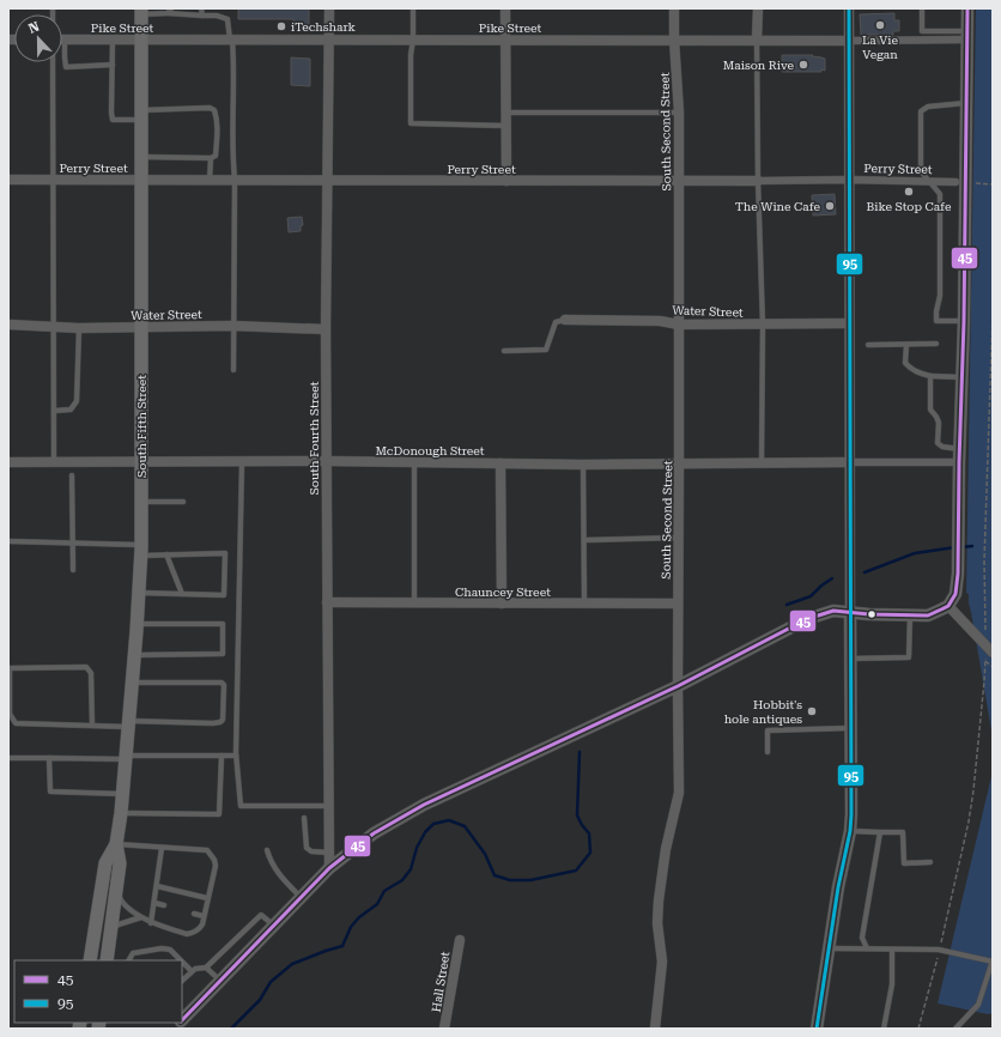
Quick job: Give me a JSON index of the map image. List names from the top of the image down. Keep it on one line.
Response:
{"streets":{"main road":["South Fifth Street"],"street":["Pike Street","South Second Street","Perry Street","Water Street","South Fourth Street","McDonough Street","Chauncey Street","Hall Street"]},"crossings":[["Pike Street","South Second Street"],["Pike Street","South Fifth Street"],["Pike Street","South Fourth Street"],["South Second Street","Perry Street"],["South Second Street","Water Street"],["South Second Street","McDonough Street"],["South Second Street","Chauncey Street"],["Perry Street","South Fifth Street"],["Perry Street","South Fourth Street"],["Water Street","South Fifth Street"],["Water Street","South Fourth Street"],["South Fifth Street","McDonough Street"],["South Fourth Street","McDonough Street"],["South Fourth Street","Chauncey Street"]],"places":["La Vie Vegan","iTechshark","Maison Rive","Bike Stop Cafe","The Wine Cafe","Hobbit's hole antiques"],"lines":["transit line 45","transit line 95"],"legend":["45","95"],"north":"top"}
